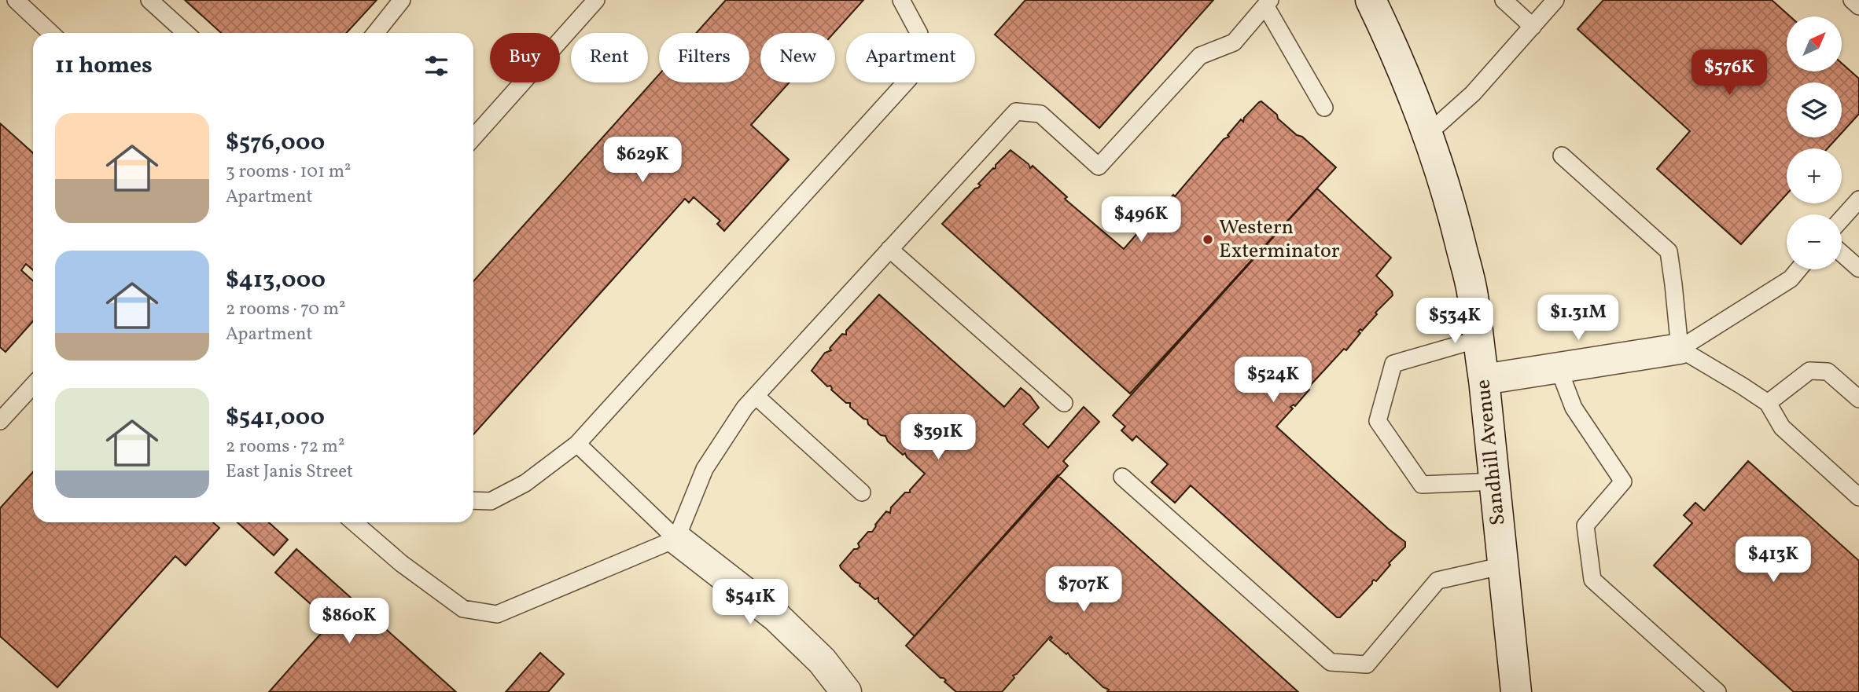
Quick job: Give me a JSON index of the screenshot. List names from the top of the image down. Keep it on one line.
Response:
{"streets":{"street":["Sandhill Avenue"]},"places":["Western Exterminator"],"north":"top right","page":{"map_buttons":["+","−"],"chip":["Buy","Rent","Filters","New","Apartment"],"heading":"11 homes","price":["$576K","$629K","$496K","$1.31M","$534K","$524K","$391K","$413K","$707K","$541K","$860K"],"list":[{"name":"$576,000","note":"3 rooms · 101 m² · Apartment"},{"name":"$413,000","note":"2 rooms · 70 m² · Apartment"},{"name":"$541,000","note":"2 rooms · 72 m² · East Janis Street"}]}}
